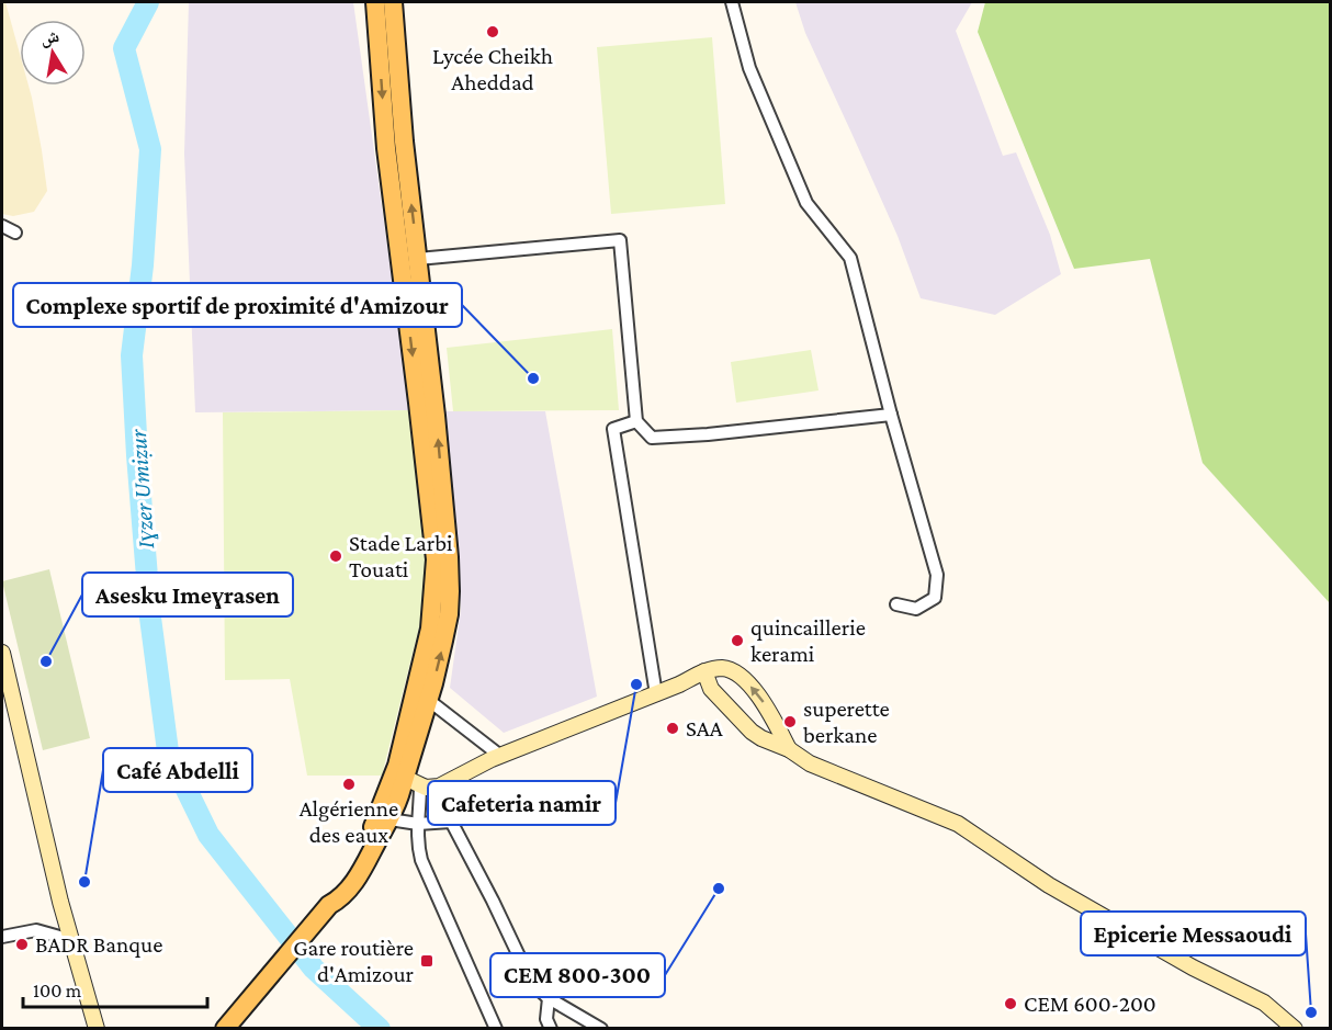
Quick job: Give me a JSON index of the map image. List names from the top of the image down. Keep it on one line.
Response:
{"water":["Iɣzer Umiẓur"],"places":{"other":["Lycée Cheikh Aheddad","Complexe sportif de proximité d'Amizour","Stade Larbi Touati","quincaillerie kerami","Asesku Imeɣrasen","Cafeteria namir","superette berkane","SAA","Algérienne des eaux","Café Abdelli","CEM 800-300","BADR Banque","CEM 600-200","Epicerie Messaoudi"],"transit":["Gare routière d'Amizour"]},"scale_bar":"100 m","north":"top"}
